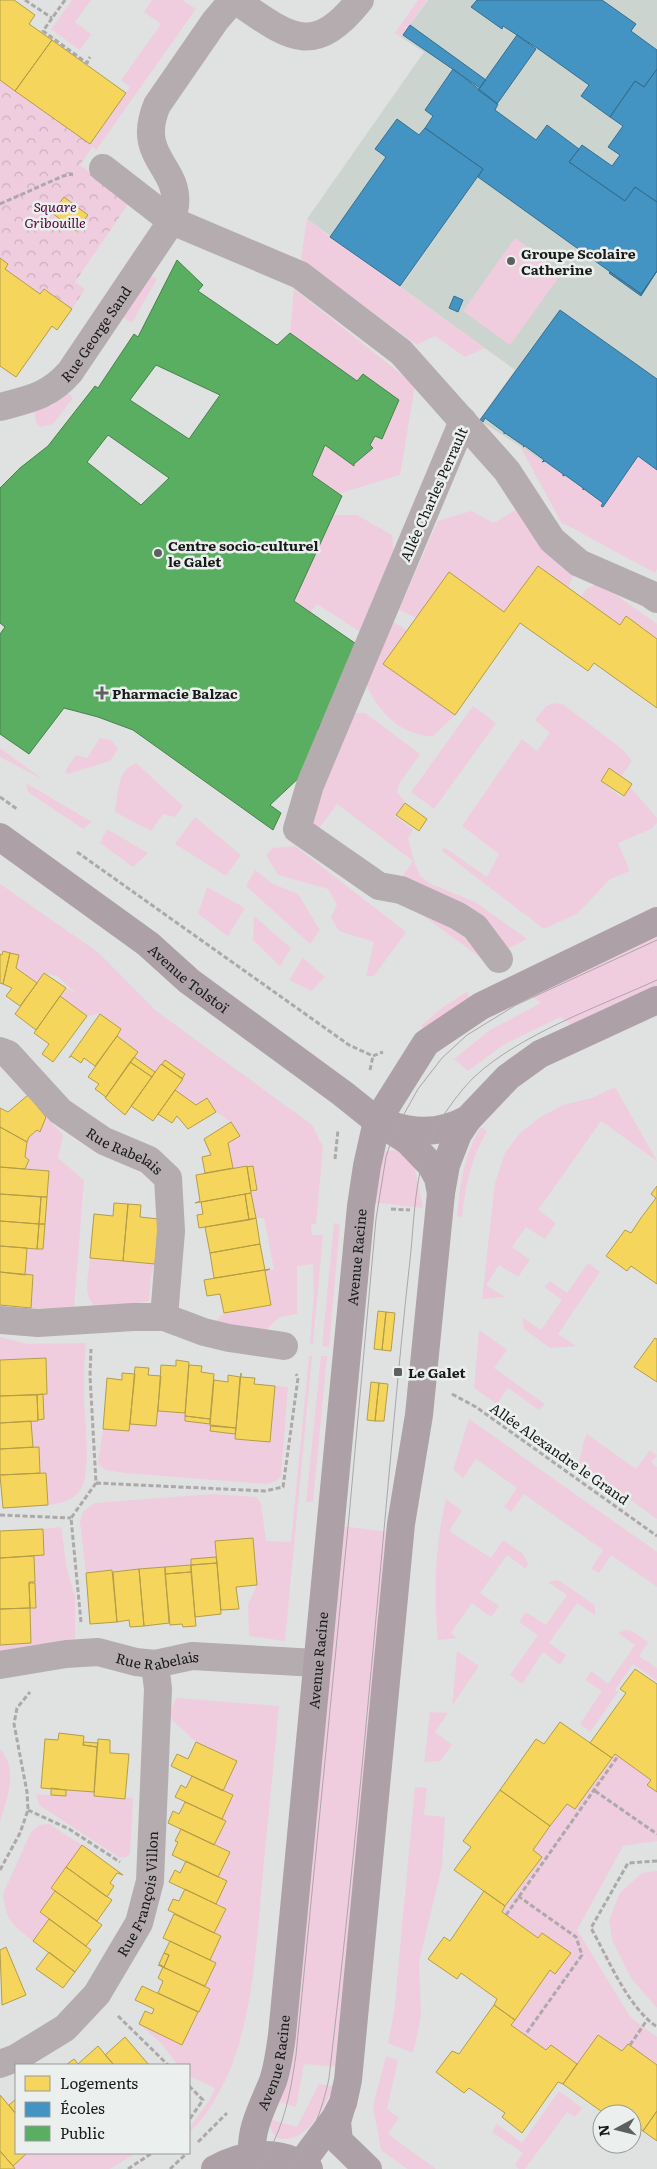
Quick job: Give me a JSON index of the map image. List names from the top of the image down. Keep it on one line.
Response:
{"streets":{"street":["Rue George Sand","Allée Charles Perrault","Avenue Tolstoï","Rue Rabelais","Avenue Racine","Rue François Villon"],"path":["Allée Alexandre le Grand"]},"crossings":[["Avenue Tolstoï","Avenue Racine"],["Rue Rabelais","Avenue Racine"],["Rue Rabelais","Rue François Villon"]],"parks":["Square Gribouille"],"places":{"other":["Groupe Scolaire Catherine","Centre socio-culturel le Galet"],"health":["Pharmacie Balzac"],"transit":["Le Galet"]},"legend":["Logements","Écoles","Public"],"north":"left"}
